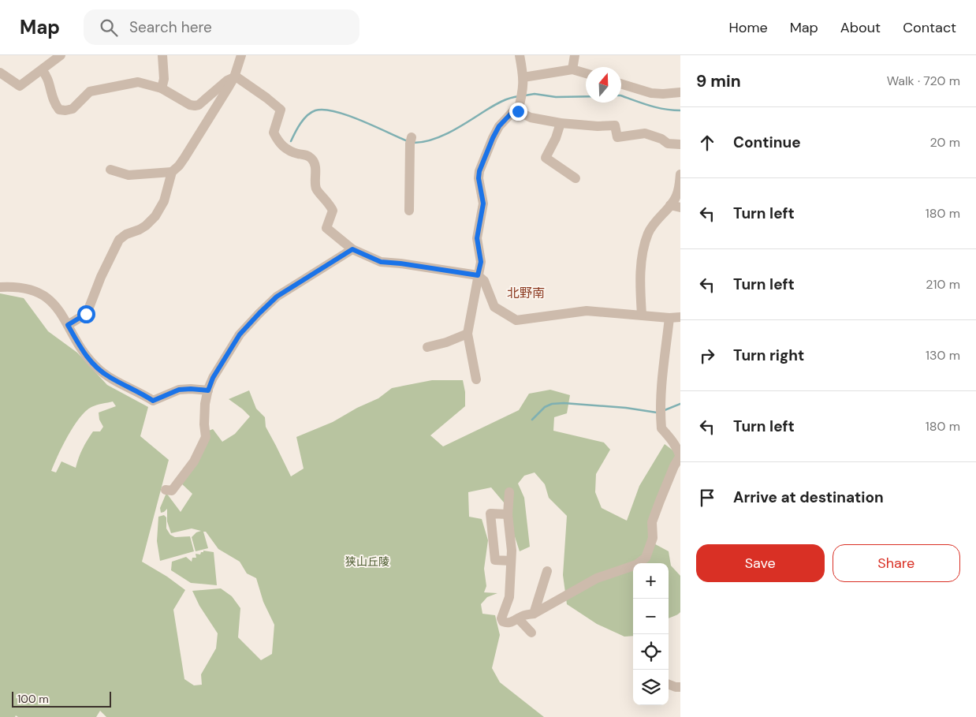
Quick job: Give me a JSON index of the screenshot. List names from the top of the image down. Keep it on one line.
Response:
{"districts":["北野南"],"parks":["狭山丘陵"],"scale_bar":"100 m","north":"top","page":{"header":"Map","search":"Search here","nav":["Home","Map","About","Contact"],"heading":["9 min","Walk · 720 m"],"list":[["Continue","20 m"],["Turn left","180 m"],["Turn left","210 m"],["Turn right","130 m"],["Turn left","180 m"],"Arrive at destination"],"buttons":["Save","Share"],"map_buttons":["+","−"],"scale":"100 m"}}
